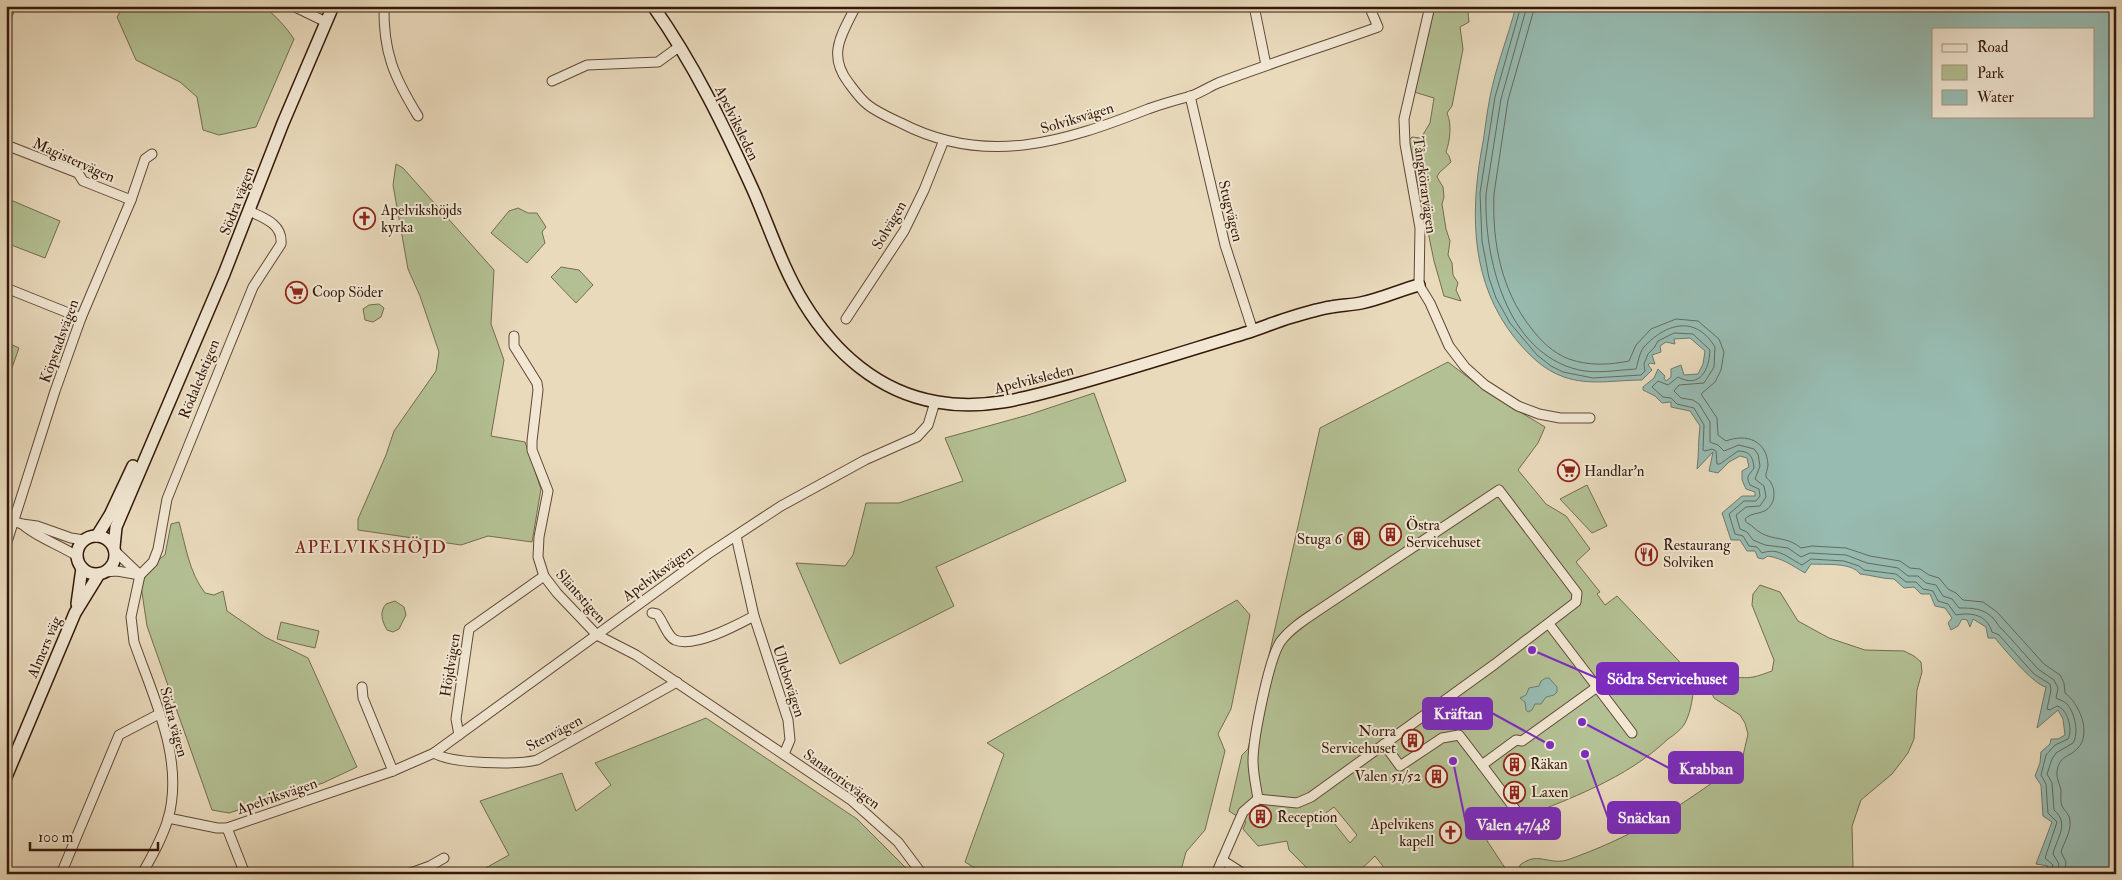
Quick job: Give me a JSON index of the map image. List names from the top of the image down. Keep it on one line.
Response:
{"streets":{"street":["Solviksvägen","Apelviksleden","Magistervägen","Tångkörarvägen","Södra vägen","Stugvägen","Solvägen","Köpstadsvägen","Rödaledstigen","Apelviksvägen","Släntstigen","Almers väg","Höjdvägen","Ullebovägen","Stenvägen","Sanatorievägen"]},"crossings":[["Solviksvägen","Stugvägen"],["Solviksvägen","Solvägen"],["Apelviksleden","Tångkörarvägen"],["Apelviksleden","Stugvägen"],["Apelviksleden","Apelviksvägen"],["Magistervägen","Köpstadsvägen"],["Södra vägen","Rödaledstigen"],["Södra vägen","Apelviksvägen"],["Södra vägen","Almers väg"],["Apelviksvägen","Släntstigen"],["Apelviksvägen","Höjdvägen"],["Apelviksvägen","Ullebovägen"],["Apelviksvägen","Stenvägen"],["Släntstigen","Höjdvägen"],["Släntstigen","Ullebovägen"],["Släntstigen","Stenvägen"],["Släntstigen","Sanatorievägen"],["Ullebovägen","Sanatorievägen"]],"districts":["APELVIKSHÖJD"],"places":{"church":["Apelvikshöjds kyrka","Apelvikens kapell"],"supermarket":["Coop Söder","Handlar'n"],"building":["Östra Servicehuset","Stuga 6","Norra Servicehuset","Räkan","Valen 51/52","Laxen","Reception"],"restaurant":["Restaurang Solviken"],"other":["Södra Servicehuset","Krabban","Kräftan","Snäckan","Valen 47/48"]},"legend":["Road","Park","Water"],"scale_bar":"100 m"}
